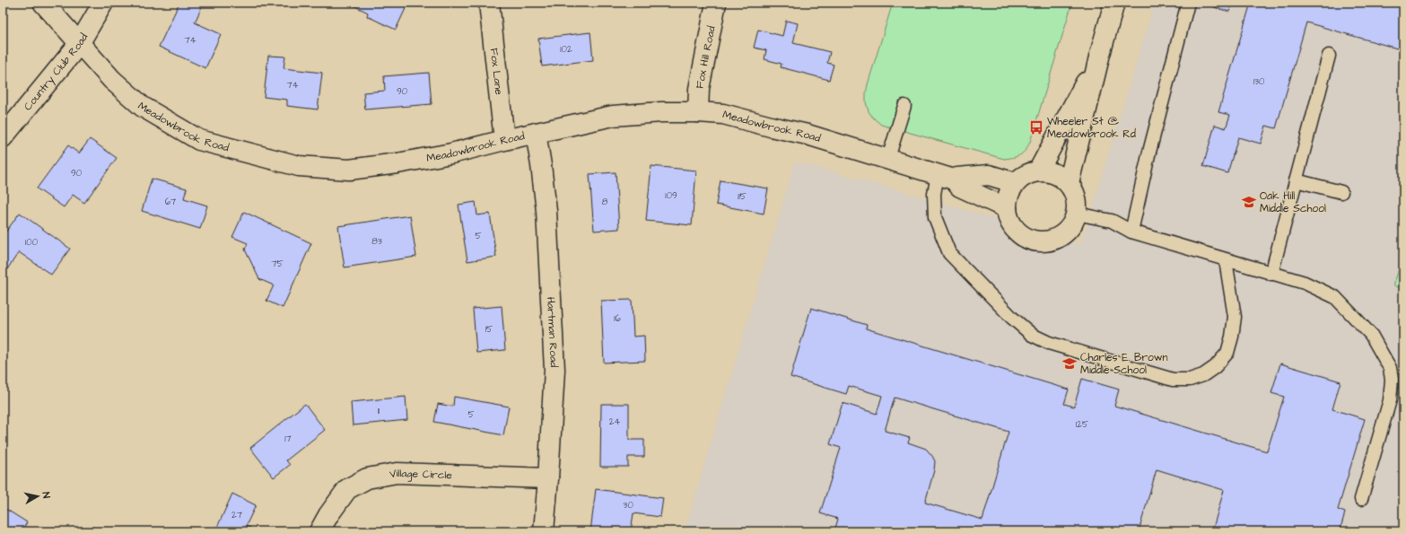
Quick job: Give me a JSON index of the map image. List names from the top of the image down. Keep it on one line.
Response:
{"streets":{"street":["Fox Hill Road","Country Club Road","Fox Lane","Meadowbrook Road","Hartman Road","Village Circle"]},"crossings":[["Fox Hill Road","Meadowbrook Road"],["Country Club Road","Meadowbrook Road"],["Fox Lane","Meadowbrook Road"],["Meadowbrook Road","Hartman Road"],["Hartman Road","Village Circle"]],"places":{"bus stop":["Wheeler St @ Meadowbrook Rd"],"school or university":["Oak Hill Middle School","Charles E. Brown Middle School"]},"house_numbers":["74","102","130","74","90","90","109","115","67","8","5","83","100","75","16","15","11","5","24","125","17","30","27"],"north":"right"}
